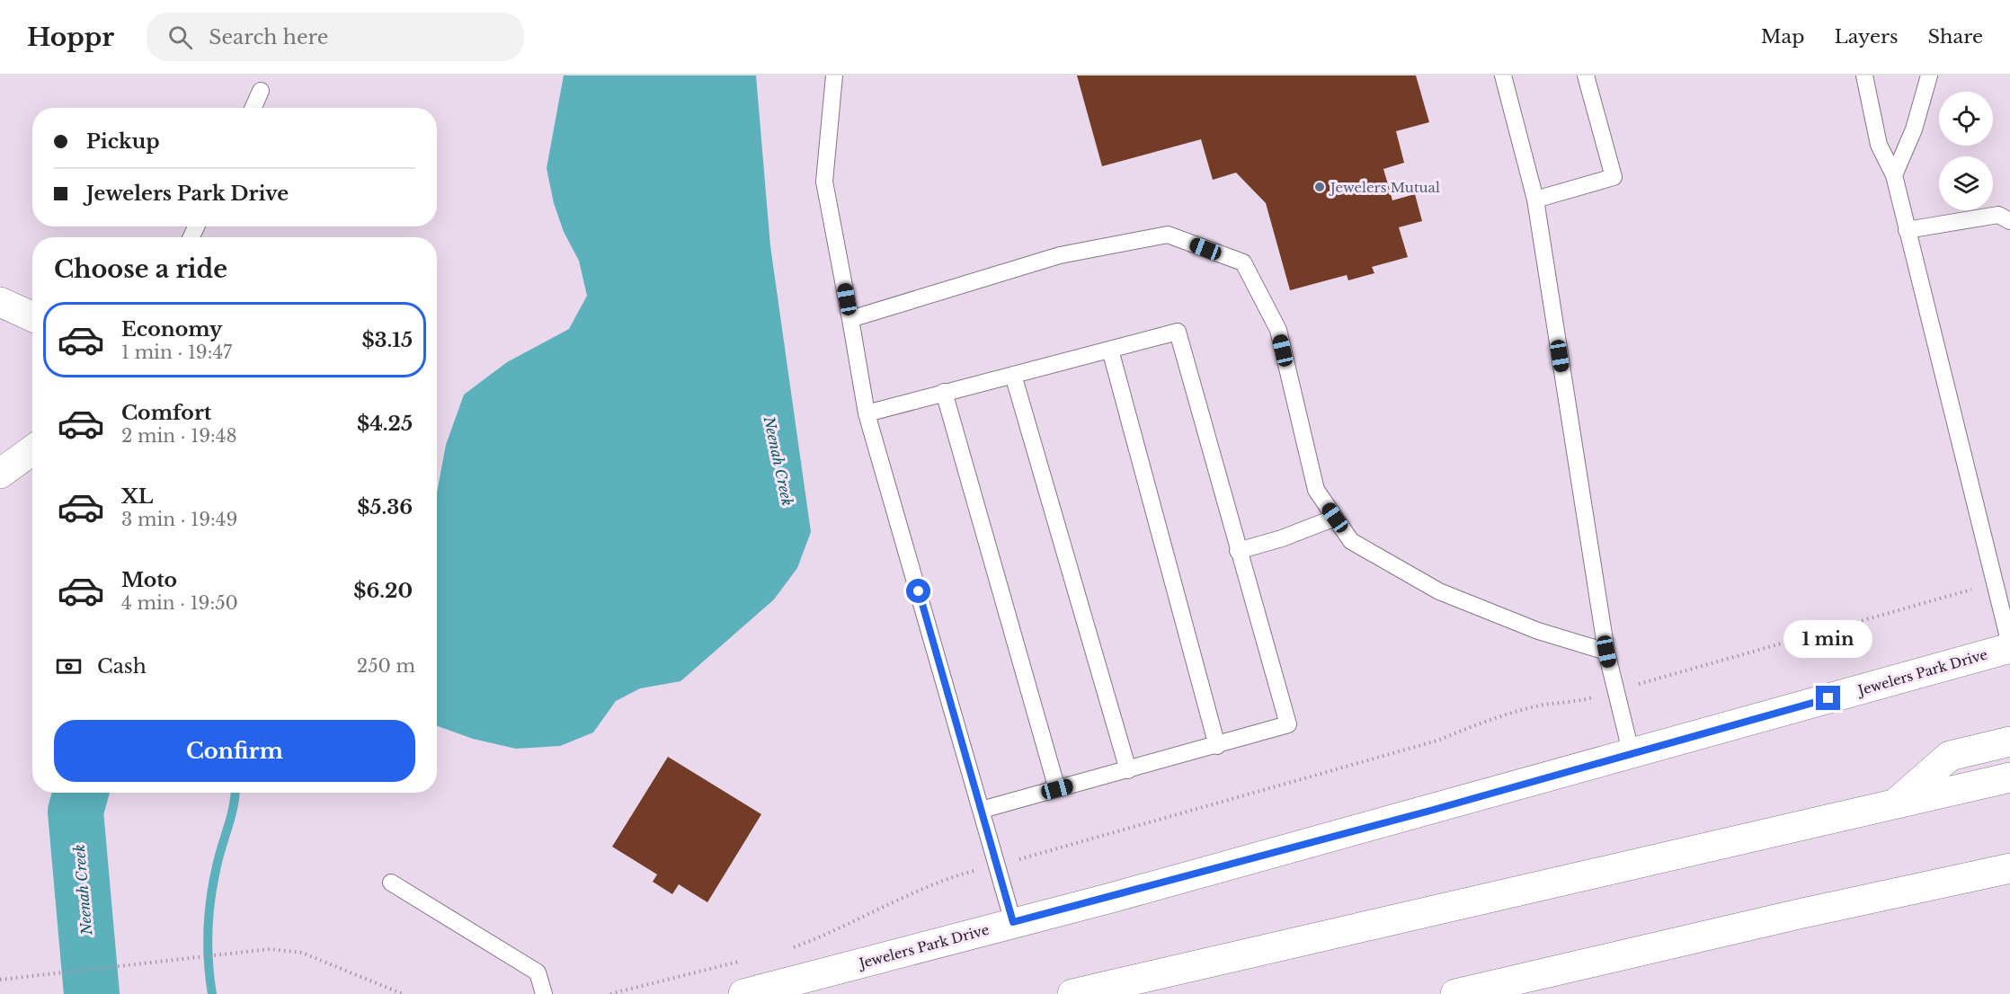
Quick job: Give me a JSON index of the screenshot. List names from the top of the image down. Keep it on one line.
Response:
{"streets":{"main road":["Jewelers Park Drive"]},"water":["Neenah Creek"],"places":["Jewelers Mutual"],"page":{"header":"Hoppr","search":"Search here","nav":["Map","Layers","Share"],"banner":["Pickup","Jewelers Park Drive"],"heading":"Choose a ride","list":[{"name":"Economy","note":"1 min · 19:47","value":"$3.15"},{"name":"Comfort","note":"2 min · 19:48","value":"$4.25"},{"name":"XL","note":"3 min · 19:49","value":"$5.36"},{"name":"Moto","note":"4 min · 19:50","value":"$6.20"}],"bubble":"1 min","pay":["Cash","250 m"],"buttons":"Confirm"}}
